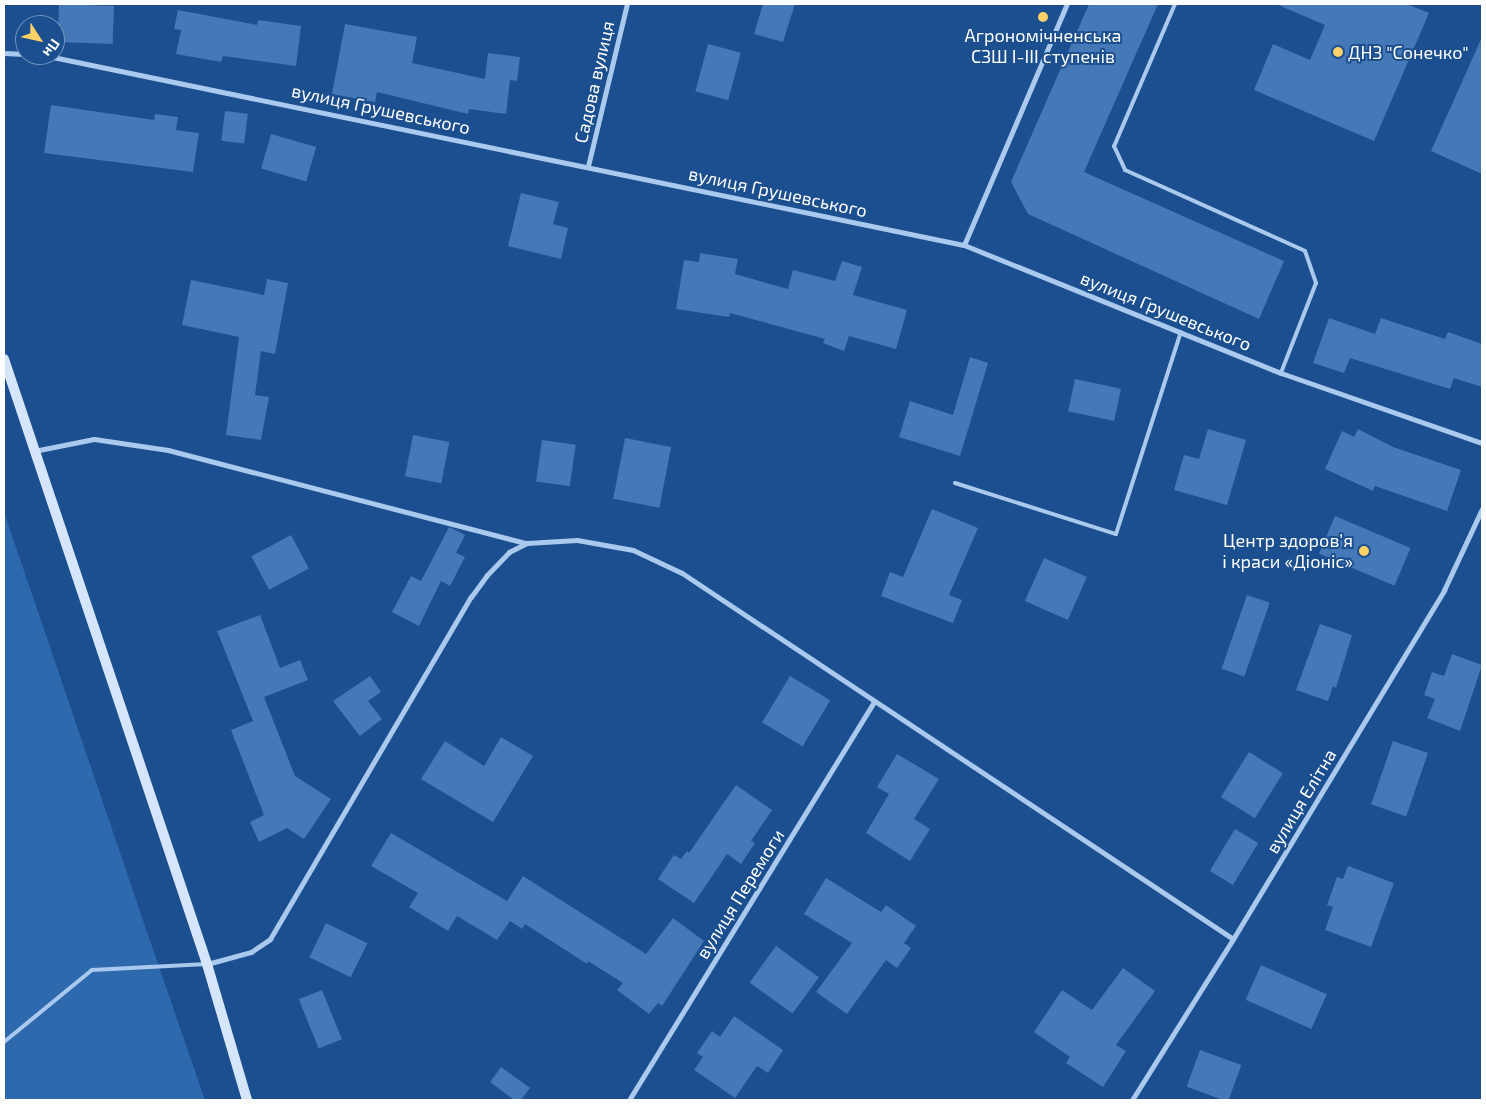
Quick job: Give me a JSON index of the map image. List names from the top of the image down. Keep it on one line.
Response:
{"streets":{"street":["Садова вулиця","вулиця Грушевського","вулиця Елітна","вулиця Перемоги"]},"crossings":[["Садова вулиця","вулиця Грушевського"]],"places":["Агрономічненська СЗШ І-ІІІ ступенів","ДНЗ \"Сонечко\"","Центр здоровʼя і краси «Діоніс»"],"north":"bottom right"}
